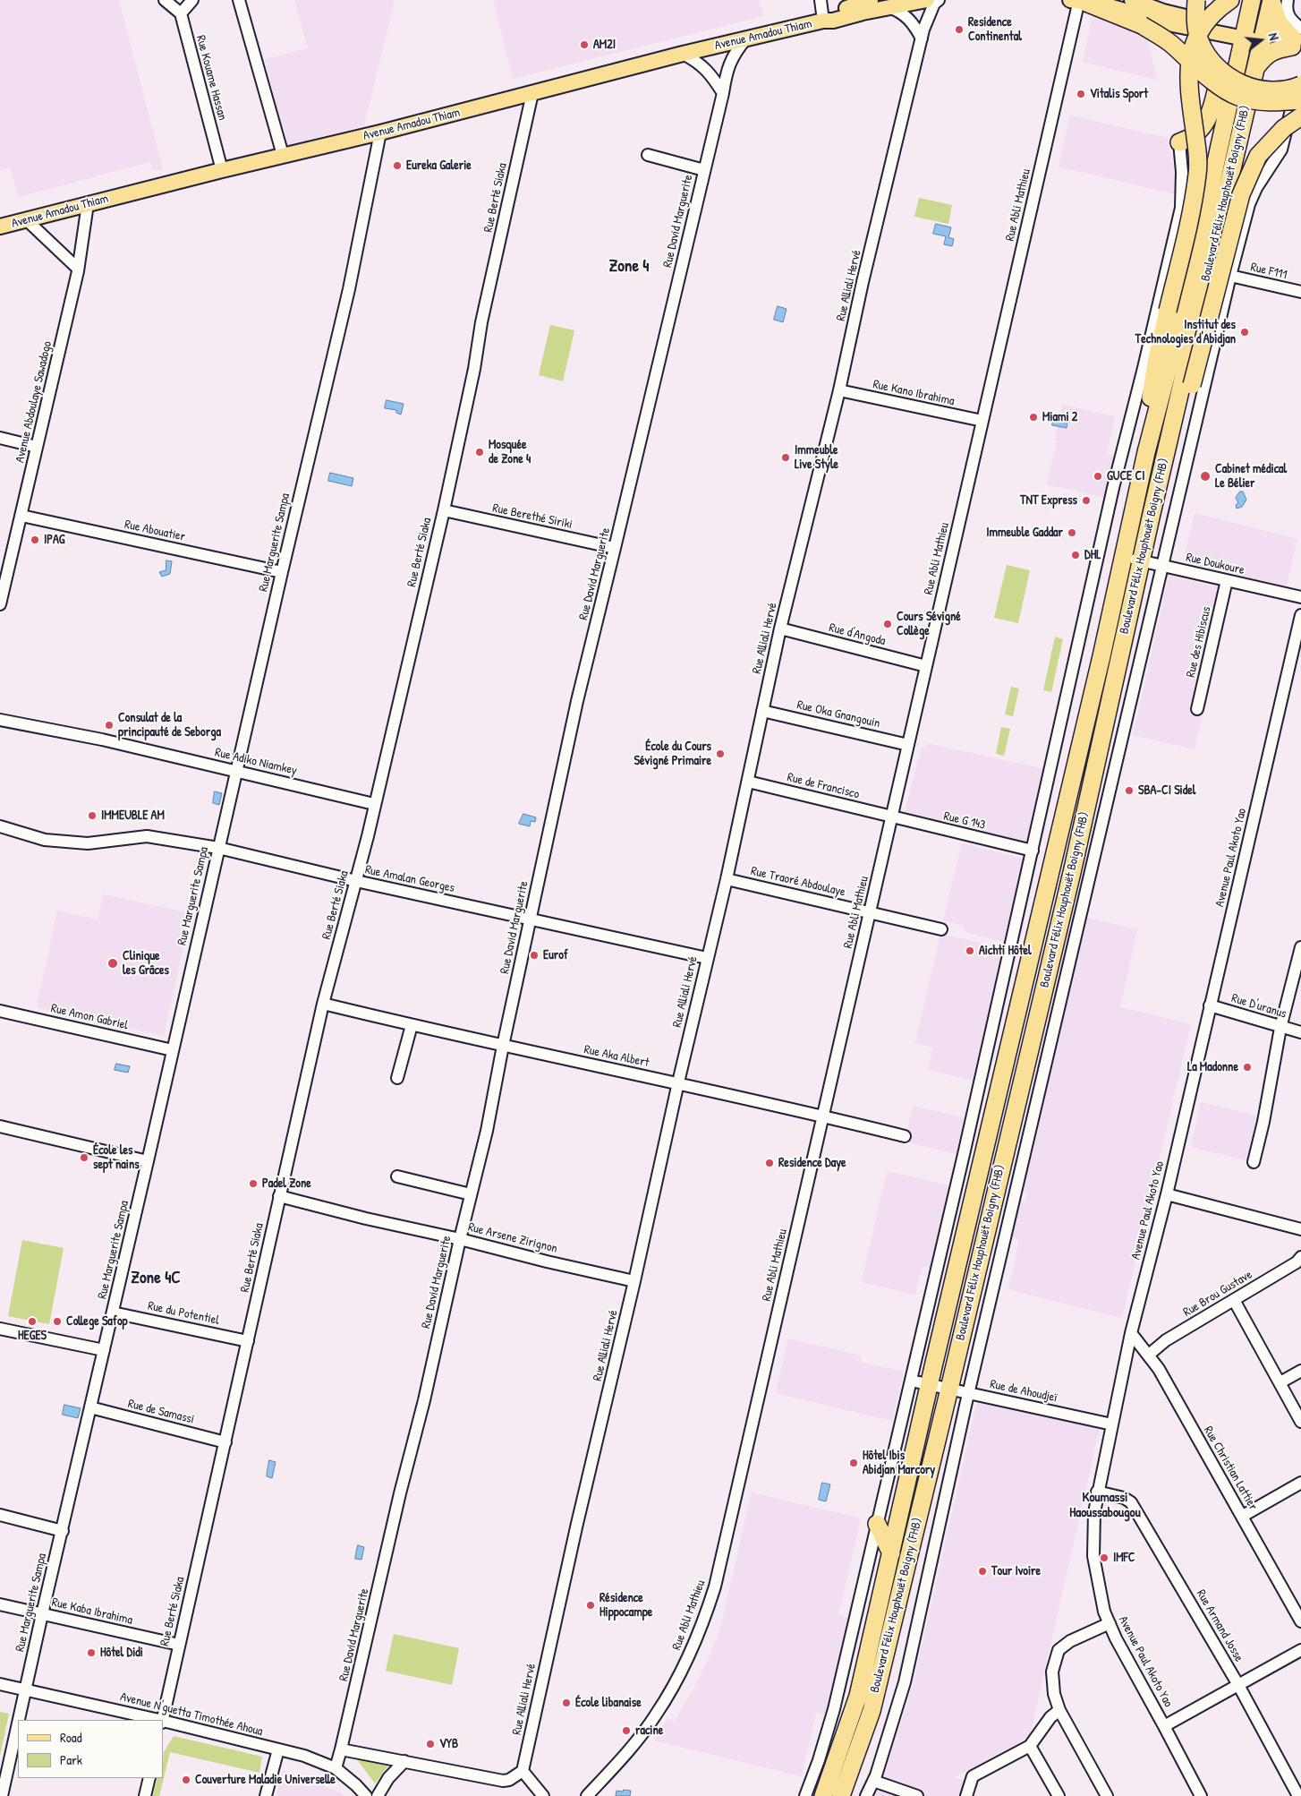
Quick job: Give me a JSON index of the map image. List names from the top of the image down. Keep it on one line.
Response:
{"streets":{"highway":["Boulevard Félix Houphouët Boigny (FHB)"],"main road":["Avenue Amadou Thiam"],"street":["Rue Kouame Hassan","Rue Berté Siaka","Rue Abli Mathieu","Rue David Marguerite","Rue F111","Rue Alliali Hervé","Rue Kano Ibrahima","Avenue Abdoulaye Sawadogo","Rue Berethé Siriki","Rue Abouatier","Rue Marguerite Sampa","Rue Doukoure","Rue d'Angoda","Rue des Hibiscus","Rue Oka Gnangouin","Rue Adiko Niamkey","Rue de Francisco","Rue G 143","Avenue Paul Akoto Yao","Rue Amalan Georges","Rue Traoré Abdoulaye","Rue D'uranus","Rue Amon Gabriel","Rue Aka Albert","Rue Arsene Zirignon","Rue Brou Gustave","Rue du Potentiel","Rue de Ahoudjeï","Rue de Samassi","Rue Christian Lattier","Rue Kaba Ibrahima","Rue Armand Josse","Avenue N'guetta Timothée Ahoua"]},"crossings":[["Avenue Amadou Thiam","Rue Kouame Hassan"],["Avenue Amadou Thiam","Rue Berté Siaka"],["Avenue Amadou Thiam","Rue David Marguerite"],["Avenue Amadou Thiam","Avenue Abdoulaye Sawadogo"],["Avenue Amadou Thiam","Rue Marguerite Sampa"],["Boulevard Félix Houphouët Boigny (FHB)","Rue Doukoure"],["Boulevard Félix Houphouët Boigny (FHB)","Rue de Ahoudjeï"],["Rue Berté Siaka","Rue Berethé Siriki"],["Rue Berté Siaka","Rue Adiko Niamkey"],["Rue Berté Siaka","Rue Amalan Georges"],["Rue Berté Siaka","Rue Aka Albert"],["Rue Berté Siaka","Rue Arsene Zirignon"],["Rue Berté Siaka","Rue du Potentiel"],["Rue Berté Siaka","Rue de Samassi"],["Rue Berté Siaka","Rue Kaba Ibrahima"],["Rue Berté Siaka","Avenue N'guetta Timothée Ahoua"],["Rue Abli Mathieu","Rue Kano Ibrahima"],["Rue Abli Mathieu","Rue d'Angoda"],["Rue Abli Mathieu","Rue Oka Gnangouin"],["Rue Abli Mathieu","Rue de Francisco"],["Rue Abli Mathieu","Rue G 143"],["Rue Abli Mathieu","Rue Traoré Abdoulaye"],["Rue Abli Mathieu","Rue Aka Albert"],["Rue David Marguerite","Rue Berethé Siriki"],["Rue David Marguerite","Rue Amalan Georges"],["Rue David Marguerite","Rue Aka Albert"],["Rue David Marguerite","Rue Arsene Zirignon"],["Rue David Marguerite","Avenue N'guetta Timothée Ahoua"],["Rue Alliali Hervé","Rue Kano Ibrahima"],["Rue Alliali Hervé","Rue d'Angoda"],["Rue Alliali Hervé","Rue Oka Gnangouin"],["Rue Alliali Hervé","Rue de Francisco"],["Rue Alliali Hervé","Rue Amalan Georges"],["Rue Alliali Hervé","Rue Traoré Abdoulaye"],["Rue Alliali Hervé","Rue Aka Albert"],["Rue Alliali Hervé","Rue Arsene Zirignon"],["Avenue Abdoulaye Sawadogo","Rue Abouatier"],["Rue Abouatier","Rue Marguerite Sampa"],["Rue Marguerite Sampa","Rue Adiko Niamkey"],["Rue Marguerite Sampa","Rue Amalan Georges"],["Rue Marguerite Sampa","Rue Amon Gabriel"],["Rue Marguerite Sampa","Rue du Potentiel"],["Rue Marguerite Sampa","Rue de Samassi"],["Rue Marguerite Sampa","Rue Kaba Ibrahima"],["Rue Marguerite Sampa","Avenue N'guetta Timothée Ahoua"],["Rue Doukoure","Rue des Hibiscus"],["Rue de Francisco","Rue G 143"],["Avenue Paul Akoto Yao","Rue D'uranus"],["Avenue Paul Akoto Yao","Rue de Ahoudjeï"],["Avenue Paul Akoto Yao","Rue Christian Lattier"],["Avenue Paul Akoto Yao","Rue Armand Josse"],["Rue Brou Gustave","Rue Christian Lattier"]],"districts":["Zone 4","Zone 4C","Koumassi Haoussabougou"],"places":["Residence Continental","AM2I","Vitalis Sport","Eureka Galerie","Institut des Technologies d'Abidjan","Miami 2","Mosquée de Zone 4","Immeuble Live Style","GUCE CI","Cabinet médical Le Bélier","TNT Express","Immeuble Gaddar","IPAG","DHL","Cours Sévigné Collège","Consulat de la principauté de Seborga","École du Cours Sévigné Primaire","SBA-CI Sidel","IMMEUBLE AM","Aichti Hôtel","Eurof","Clinique les Grâces","La Madonne","École les sept nains","Residence Daye","Padel Zone","HEGES","College Safop","Hôtel Ibis Abidjan Marcory","IMFC","Tour Ivoire","Résidence Hippocampe","Hôtel Didi","École libanaise","racine","VYB","Couverture Maladie Universelle"],"legend":["Road","Park"],"north":"right"}
